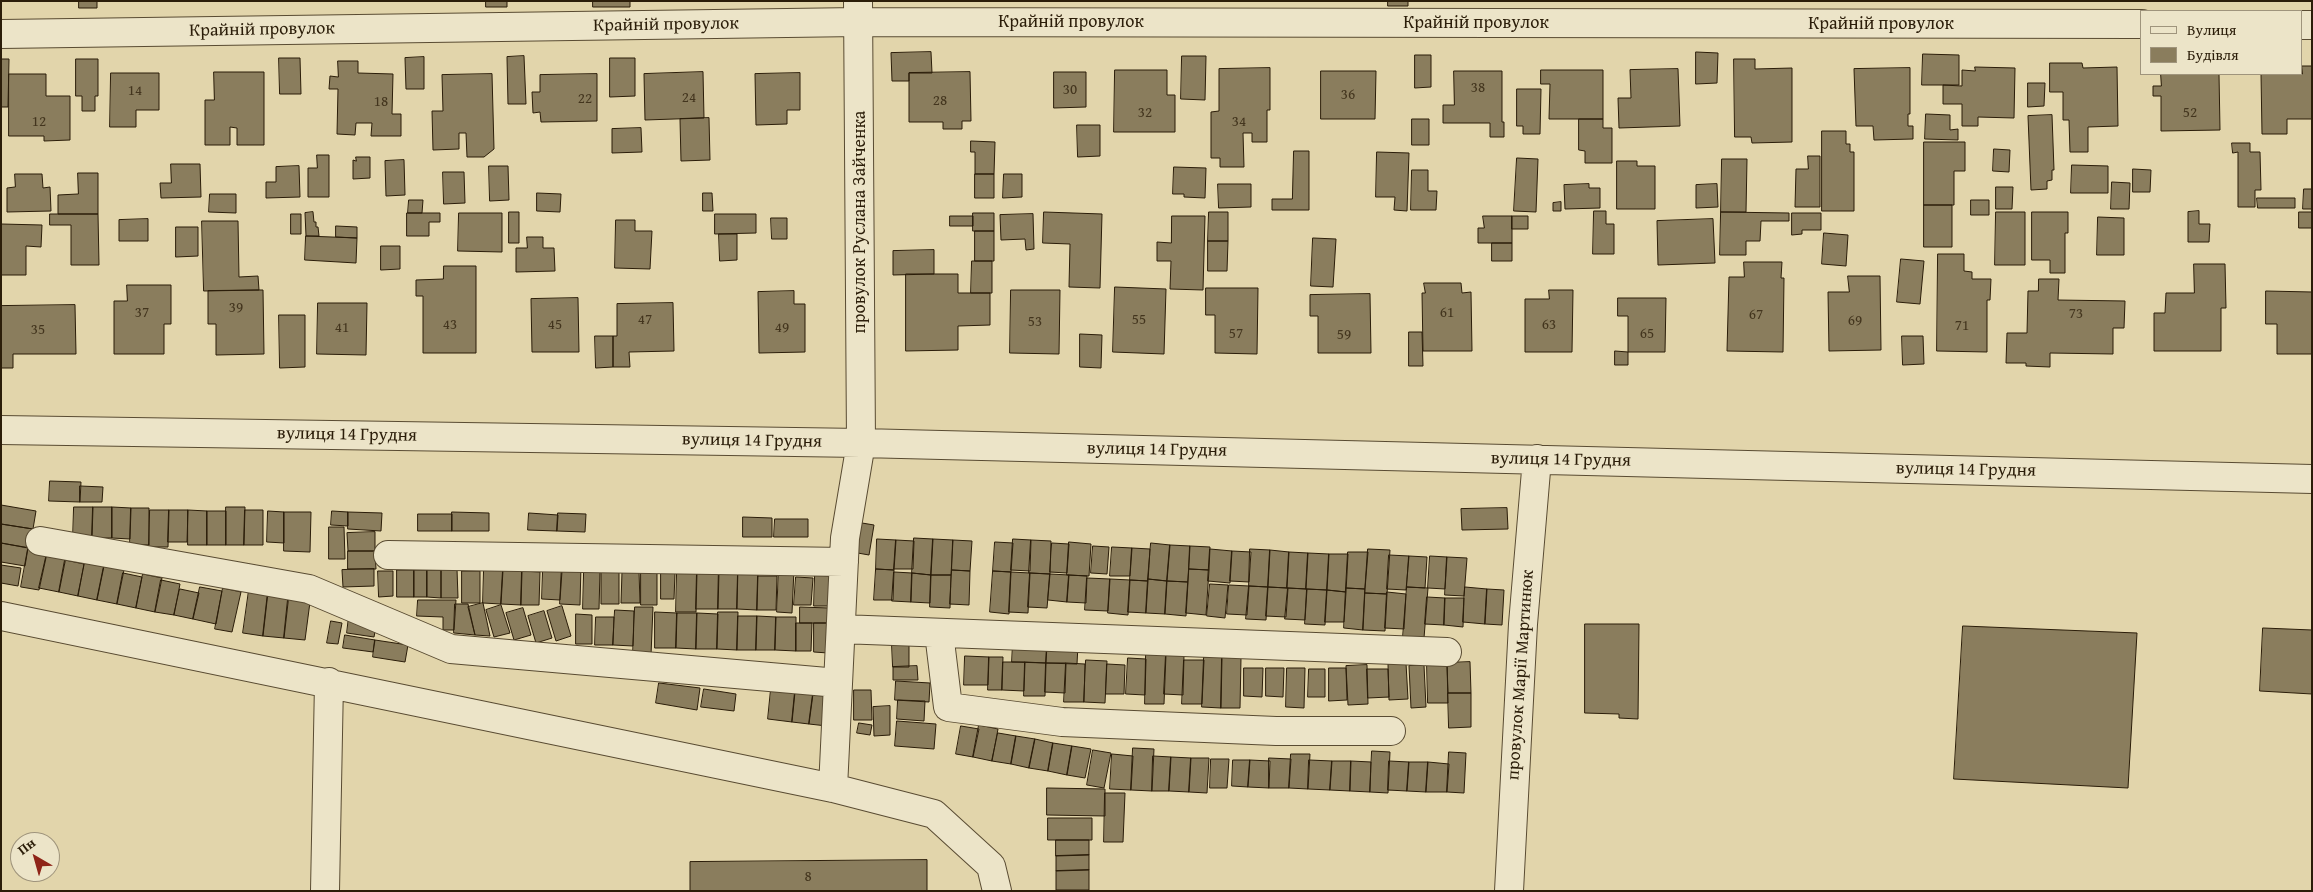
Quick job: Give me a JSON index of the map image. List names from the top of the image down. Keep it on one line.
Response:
{"streets":{"street":["Крайній провулок","провулок Руслана Зайченка","вулиця 14 Грудня","провулок Марії Мартинюк"]},"crossings":[["Крайній провулок","провулок Руслана Зайченка"],["провулок Руслана Зайченка","вулиця 14 Грудня"],["вулиця 14 Грудня","провулок Марії Мартинюк"]],"house_numbers":["38","30","14","36","24","22","28","18","32","52","12","34","39","37","61","73","67","47","55","69","53","43","45","63","71","41","49","35","57","65","59","8"],"legend":["Вулиця","Будівля"],"north":"top left"}
